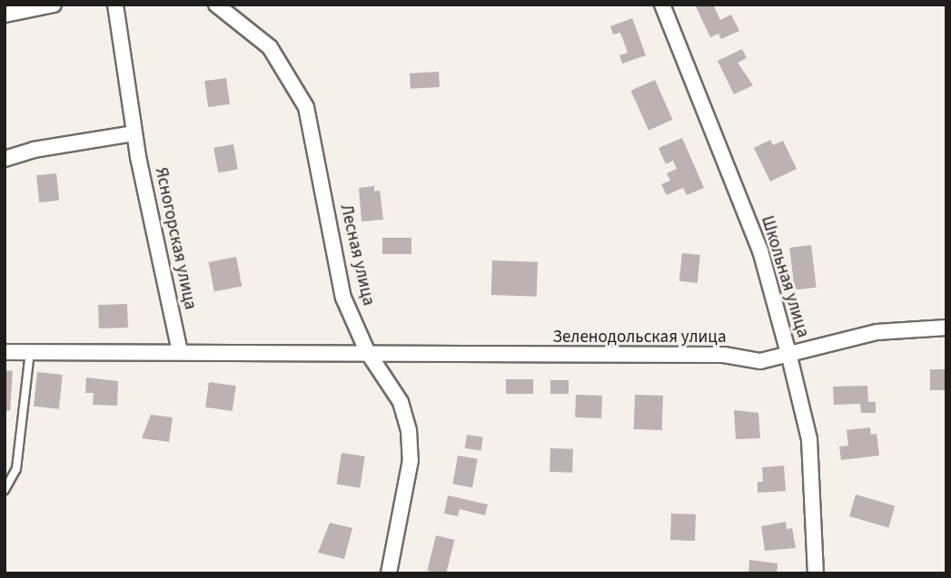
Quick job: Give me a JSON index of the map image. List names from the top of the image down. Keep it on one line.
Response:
{"streets":{"street":["Ясногорская улица","Лесная улица","Школьная улица","Зеленодольская улица"]},"crossings":[["Ясногорская улица","Зеленодольская улица"],["Лесная улица","Зеленодольская улица"],["Школьная улица","Зеленодольская улица"]]}
